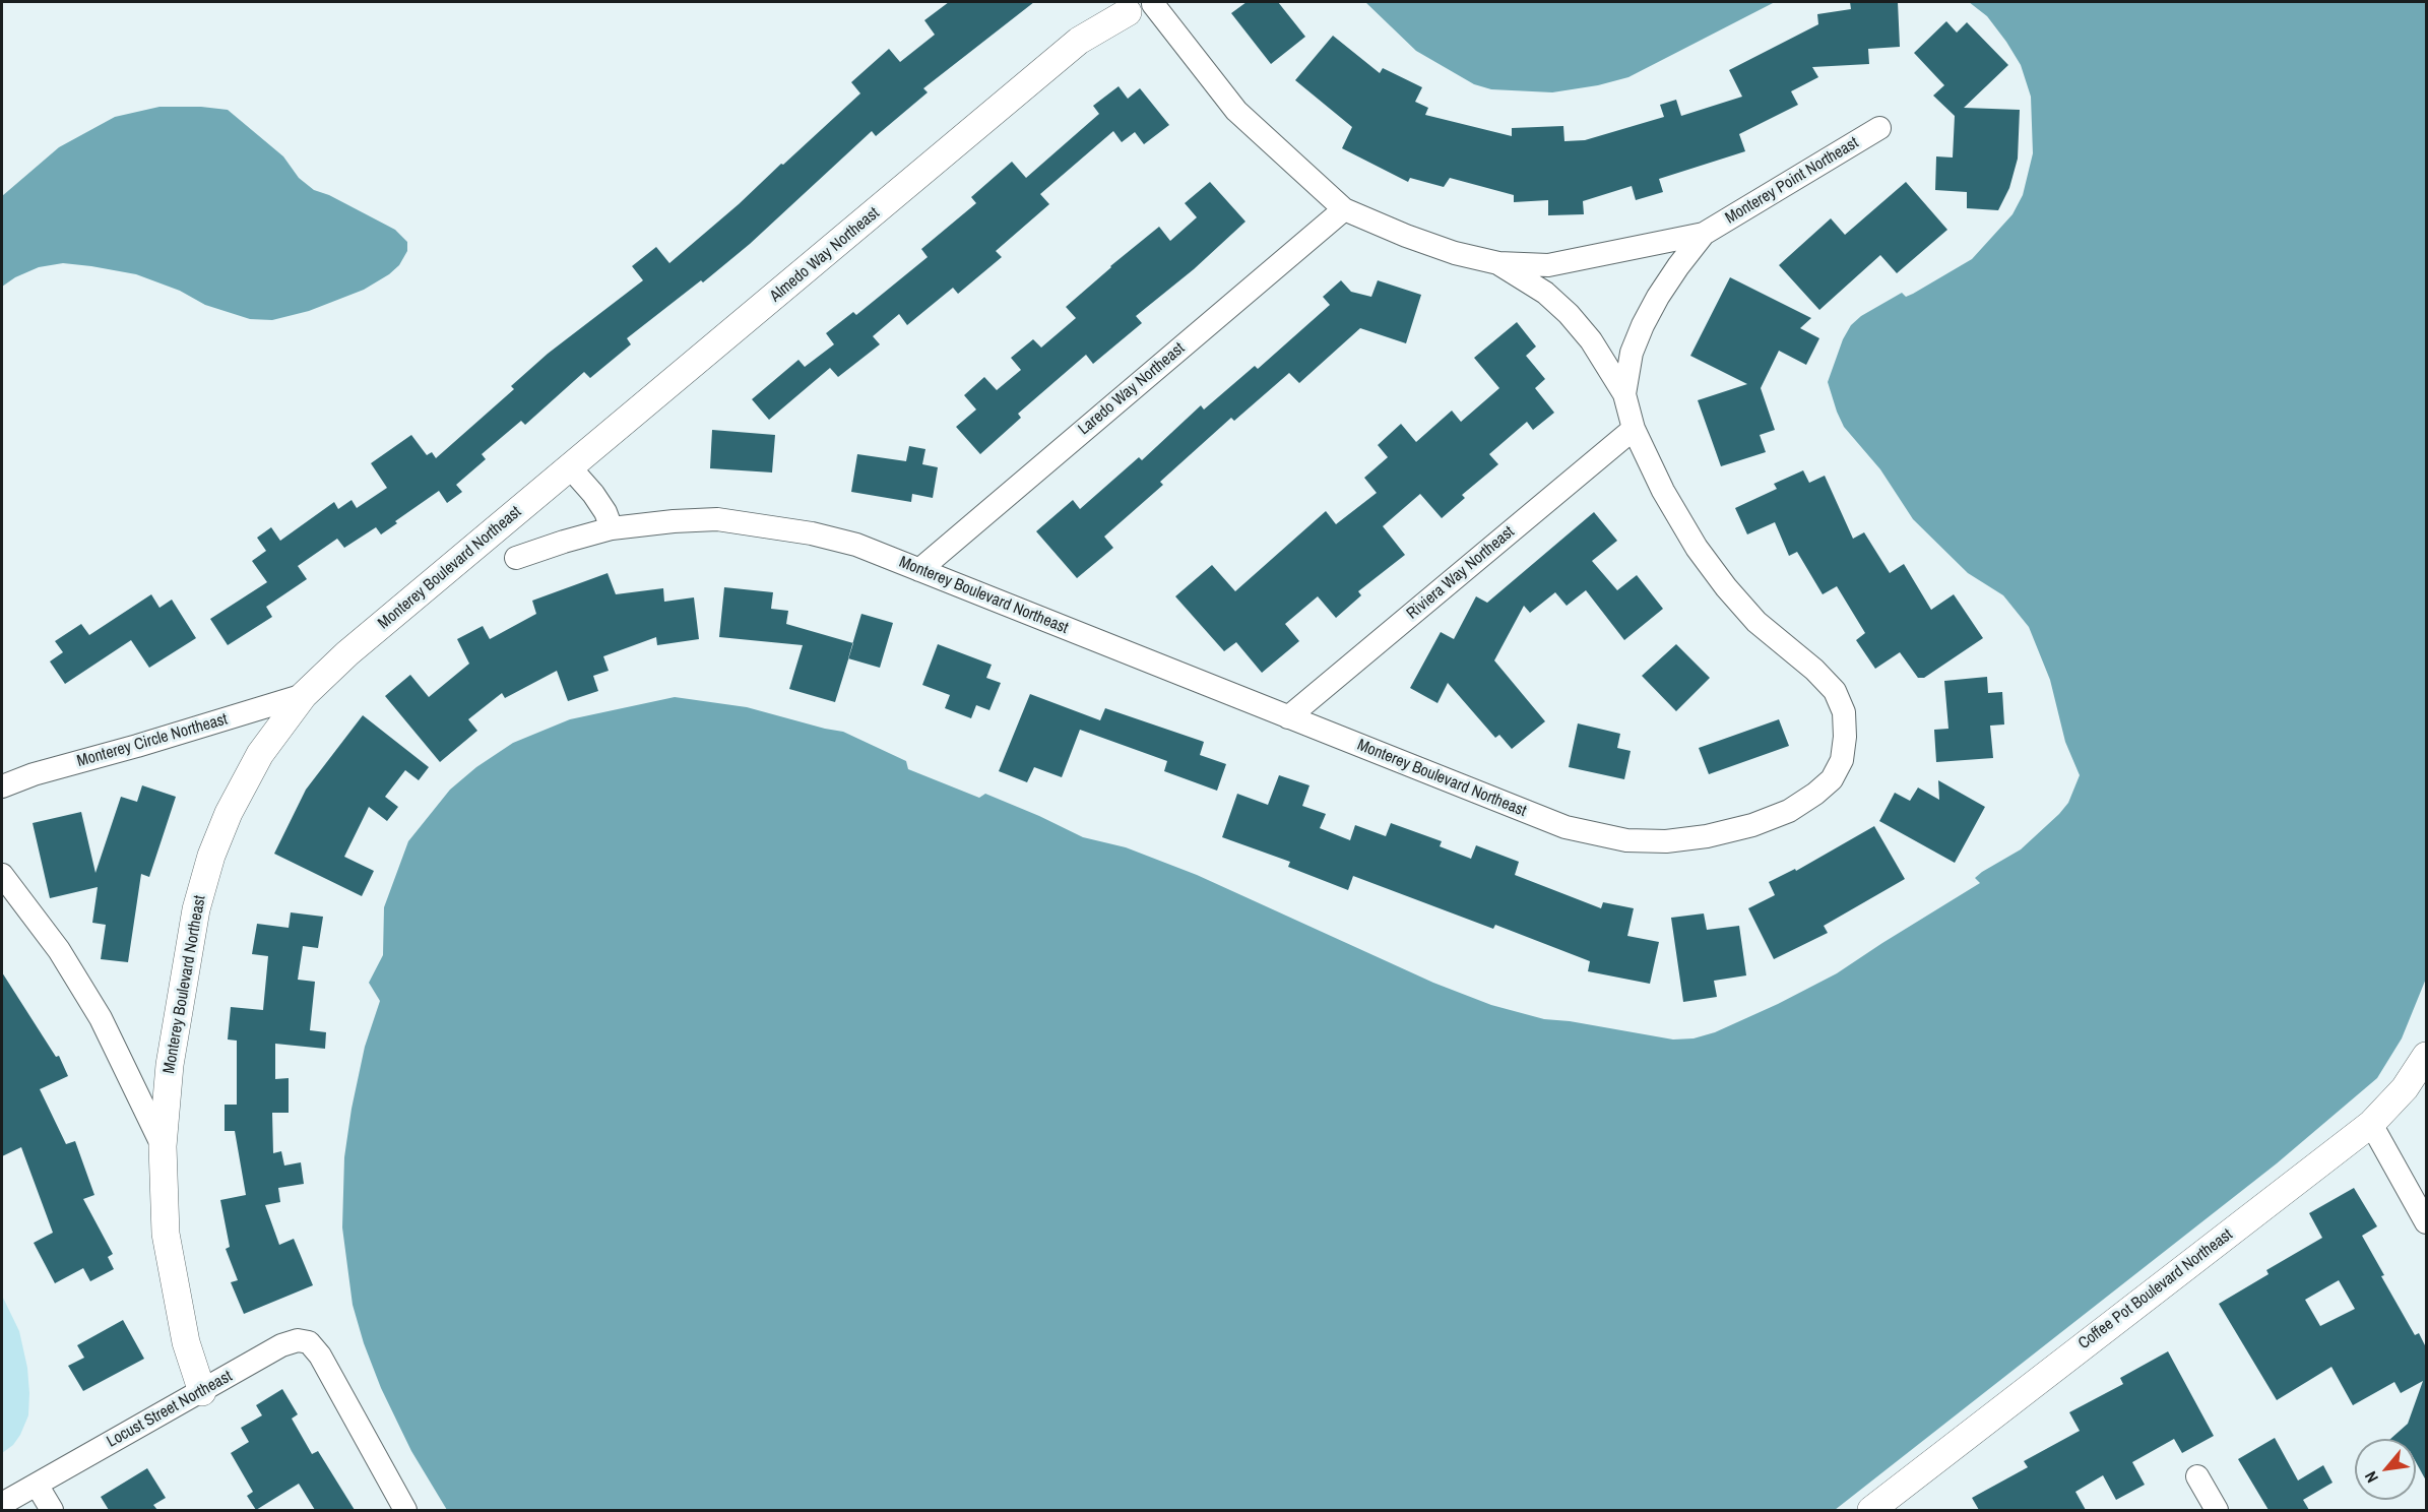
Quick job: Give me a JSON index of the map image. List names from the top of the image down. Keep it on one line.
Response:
{"streets":{"street":["Monterey Point Northeast","Almedo Way Northeast","Laredo Way Northeast","Monterey Boulevard Northeast","Riviera Way Northeast","Monterey Circle Northeast","Coffee Pot Boulevard Northeast","Locust Street Northeast"]},"crossings":[["Monterey Point Northeast","Monterey Boulevard Northeast"],["Almedo Way Northeast","Monterey Boulevard Northeast"],["Laredo Way Northeast","Monterey Boulevard Northeast"],["Monterey Boulevard Northeast","Riviera Way Northeast"],["Monterey Boulevard Northeast","Monterey Circle Northeast"],["Monterey Boulevard Northeast","Locust Street Northeast"]],"north":"bottom left"}
